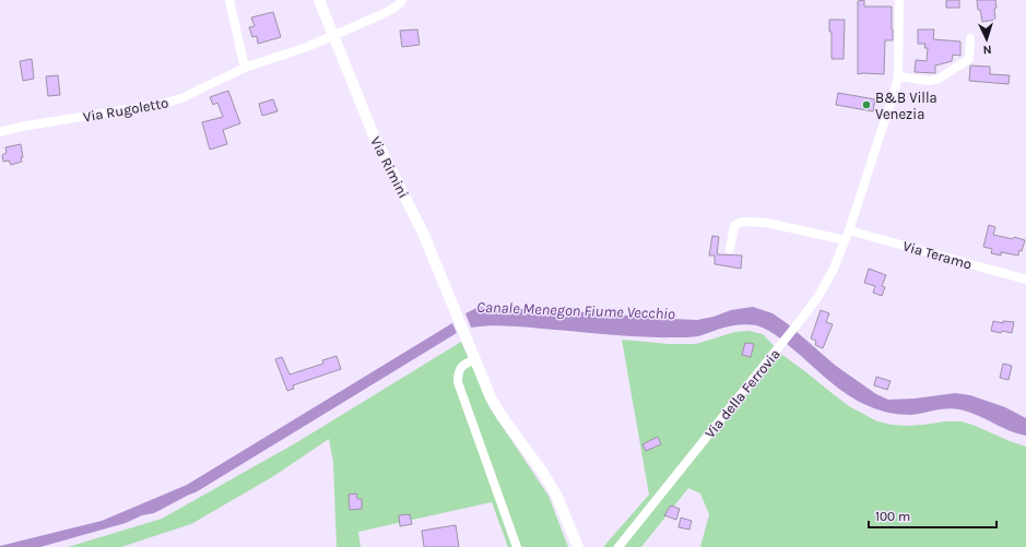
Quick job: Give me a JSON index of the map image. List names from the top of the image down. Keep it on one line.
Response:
{"streets":{"main road":["Via Rimini"],"street":["Via Rugoletto","Via Teramo","Via della Ferrovia"]},"crossings":[["Via Rugoletto","Via Rimini"],["Via Teramo","Via della Ferrovia"]],"water":["Canale Menegon Fiume Vecchio"],"places":["B&B Villa Venezia"],"scale_bar":"100 m","north":"bottom"}
